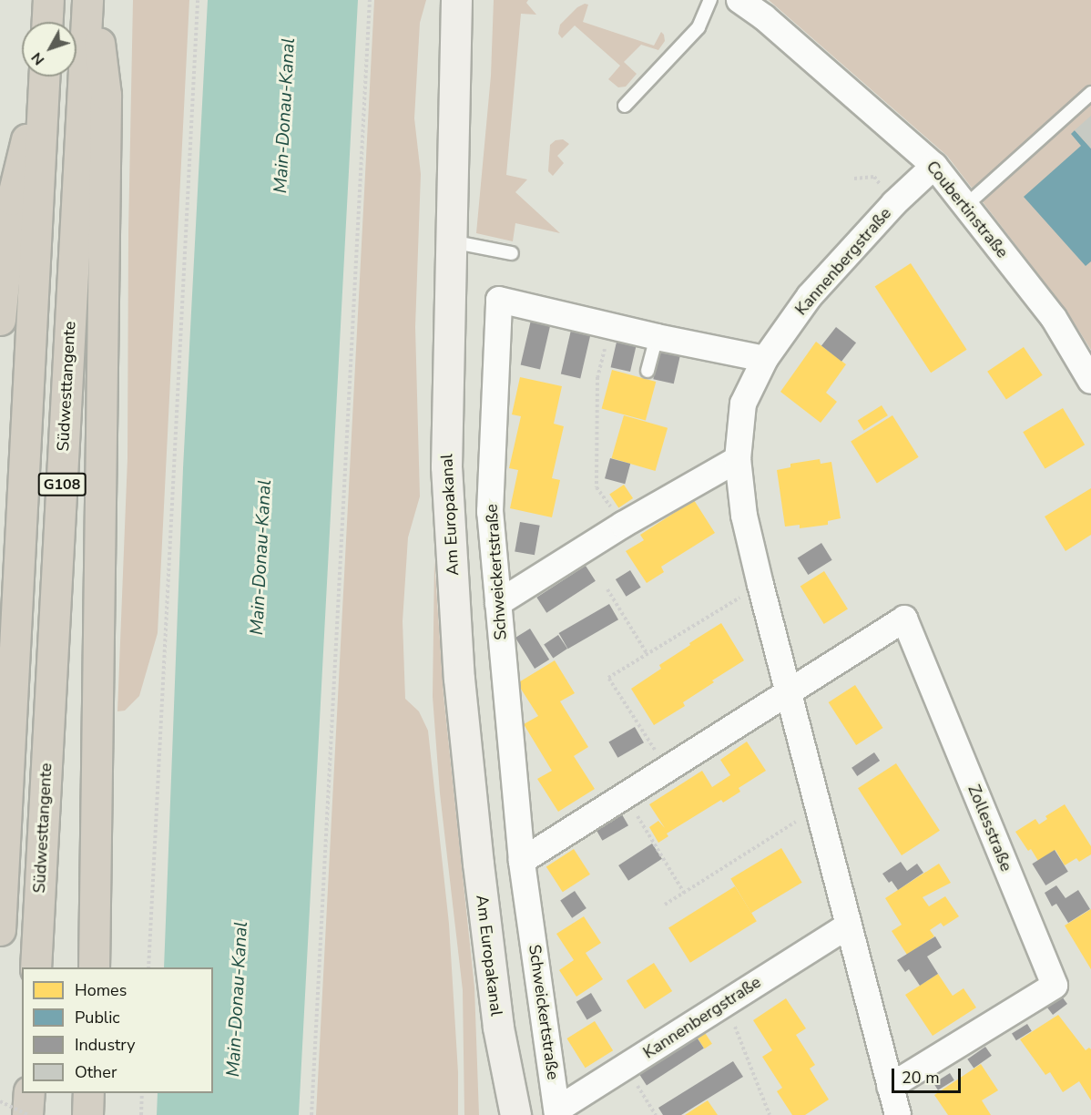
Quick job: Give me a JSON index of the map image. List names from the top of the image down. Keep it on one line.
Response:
{"streets":{"highway":["Südwesttangente","G108"],"main road":["Am Europakanal"],"street":["Coubertinstraße","Kannenbergstraße","Schweickertstraße","Zollesstraße"]},"crossings":[["Coubertinstraße","Kannenbergstraße"],["Kannenbergstraße","Schweickertstraße"],["Kannenbergstraße","Zollesstraße"]],"water":["Main-Donau-Kanal"],"legend":["Homes","Public","Industry","Other"],"scale_bar":"20 m","north":"bottom left"}
